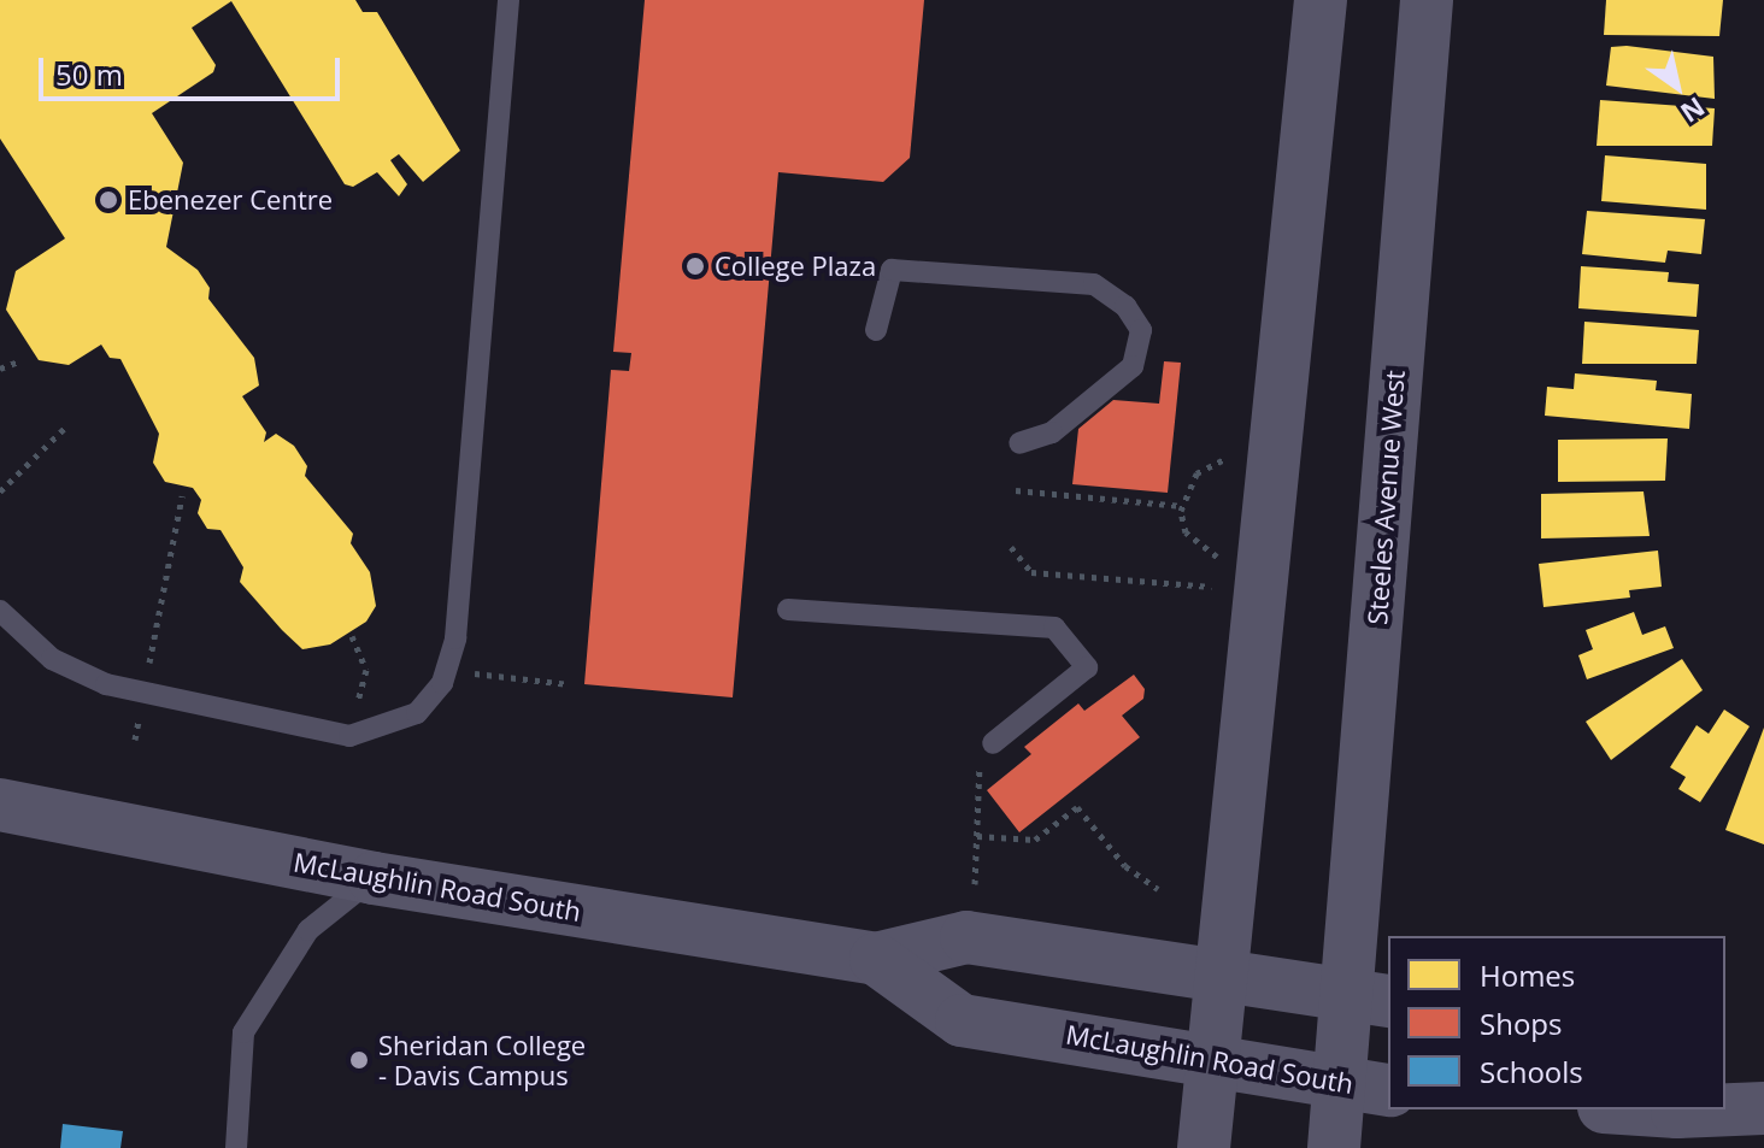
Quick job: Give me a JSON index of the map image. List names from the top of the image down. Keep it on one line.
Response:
{"streets":{"main road":["Steeles Avenue West","McLaughlin Road South"]},"crossings":[["Steeles Avenue West","McLaughlin Road South"]],"places":["Ebenezer Centre","College Plaza","Sheridan College - Davis Campus"],"legend":["Homes","Shops","Schools"],"scale_bar":"50 m","north":"bottom right"}
